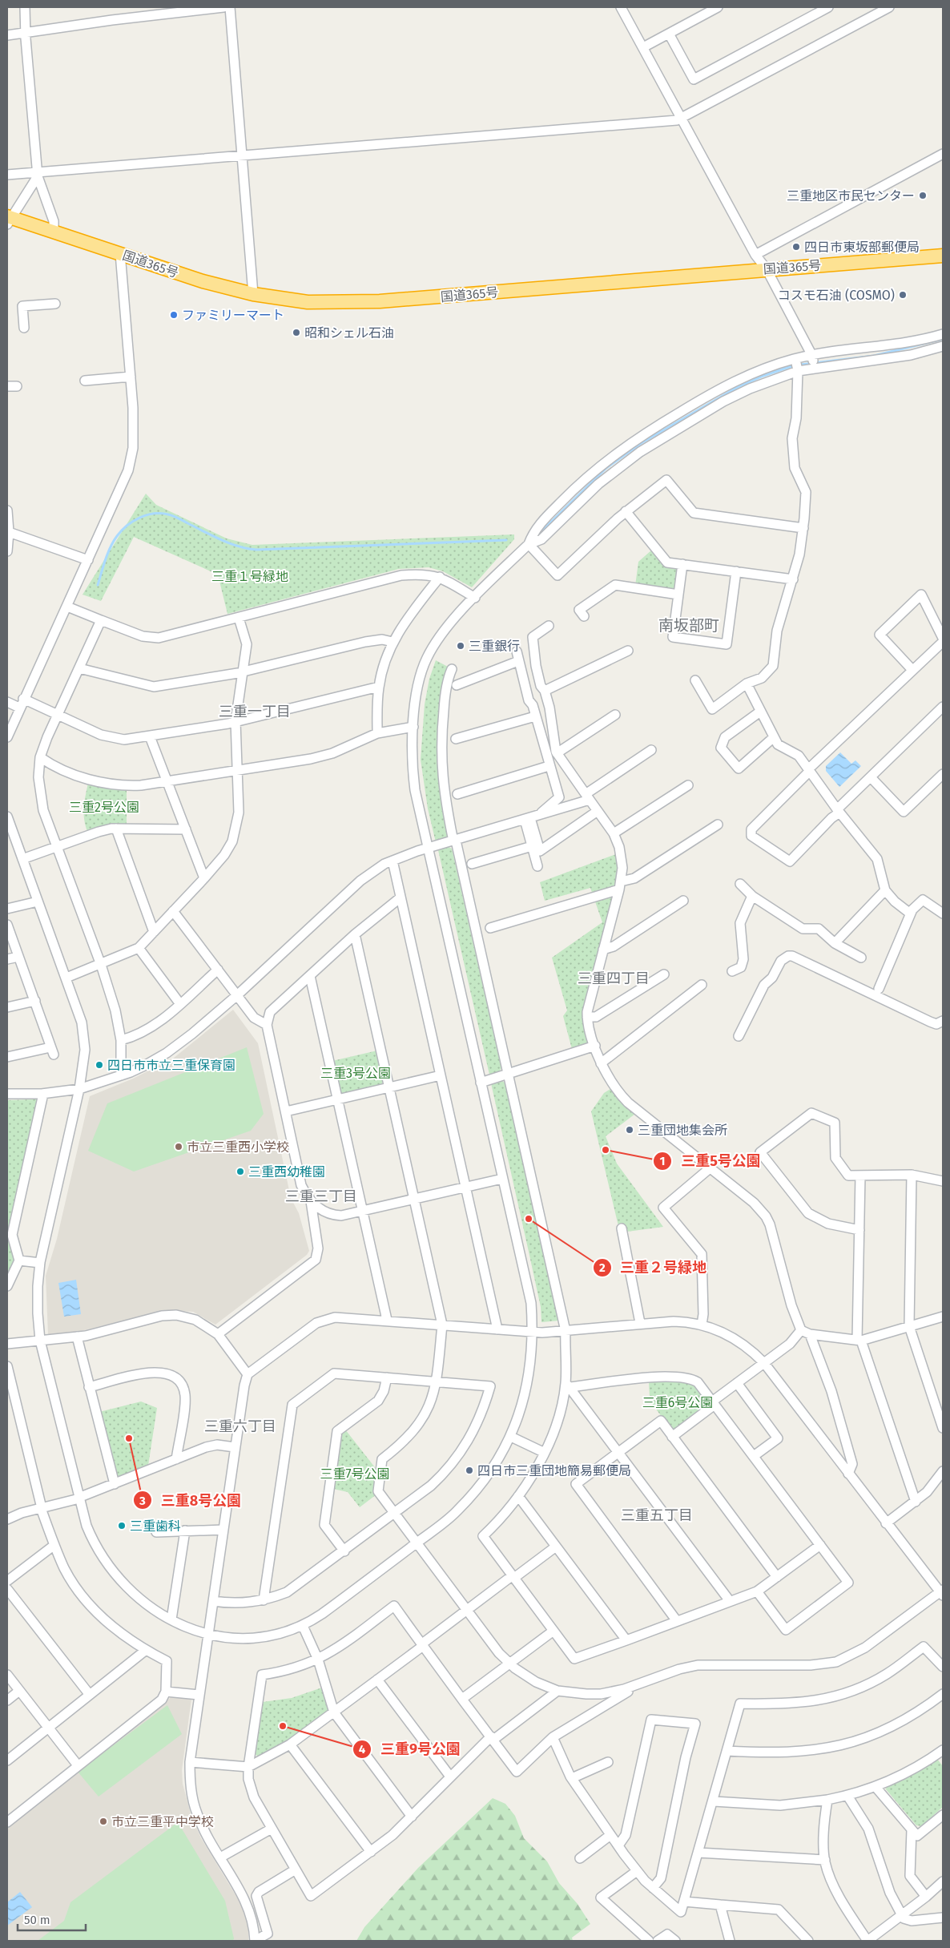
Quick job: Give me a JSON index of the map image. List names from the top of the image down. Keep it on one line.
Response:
{"streets":{"highway":["国道365号"]},"districts":["南坂部町","三重一丁目","三重四丁目","三重三丁目","三重六丁目","三重五丁目"],"parks":["三重１号緑地","三重2号公園","三重3号公園","三重6号公園","三重7号公園"],"places":["三重地区市民センター","四日市東坂部郵便局","コスモ石油 (COSMO)","ファミリーマート","昭和シェル石油","三重銀行","四日市市立三重保育園","三重団地集会所","市立三重西小学校","三重5号公園","三重西幼稚園","三重２号緑地","三重8号公園","四日市三重団地簡易郵便局","三重歯科","三重9号公園","市立三重平中学校"],"scale_bar":"50 m"}
